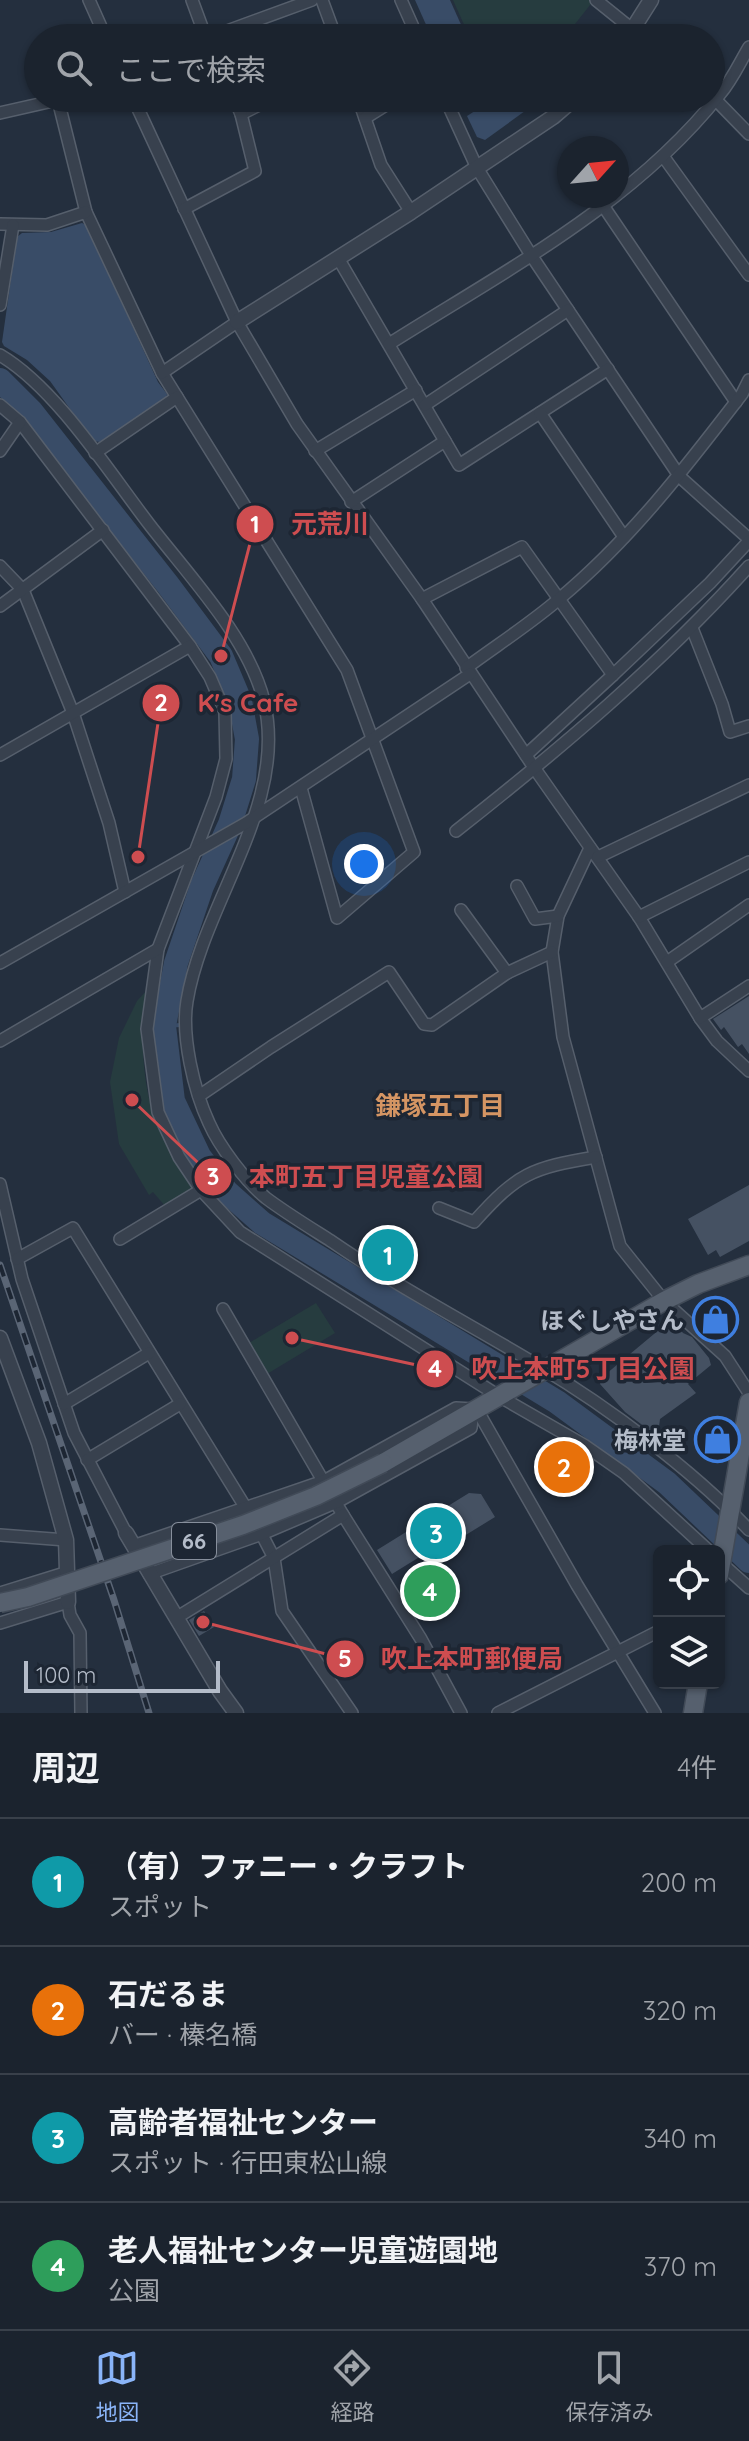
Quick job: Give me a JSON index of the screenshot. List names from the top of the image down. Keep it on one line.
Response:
{"streets":{"main road":["66"]},"districts":["鎌塚五丁目"],"places":{"other":["元荒川","K's Cafe","本町五丁目児童公園","吹上本町5丁目公園","吹上本町郵便局"],"shop":["ほぐしやさん","梅林堂"]},"scale_bar":"100 m","north":"top right","page":{"search":"ここで検索","pins":["1","2","3","4"],"scale":"100 m","heading":["周辺","4件"],"list":[{"mark":"1","name":"（有）ファニー・クラフト","note":"スポット","value":"200 m"},{"mark":"2","name":"石だるま","note":"バー · 榛名橋","value":"320 m"},{"mark":"3","name":"高齢者福祉センター","note":"スポット · 行田東松山線","value":"340 m"},{"mark":"4","name":"老人福祉センター児童遊園地","note":"公園","value":"370 m"}],"nav":["地図","経路","保存済み"]}}
